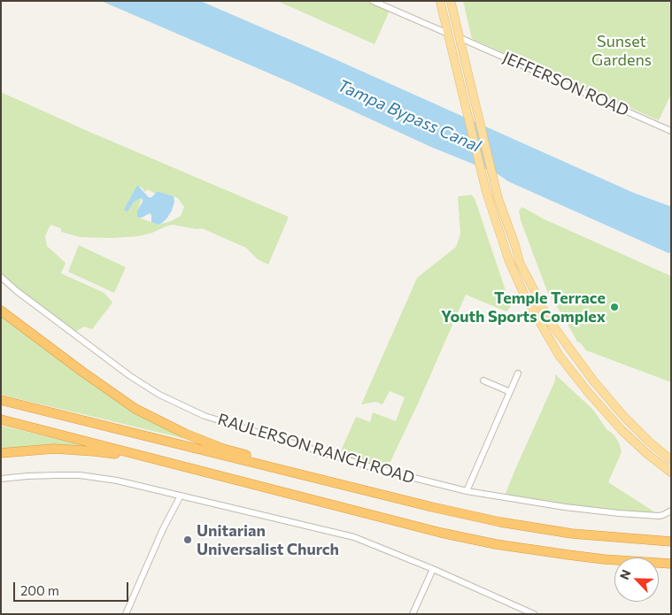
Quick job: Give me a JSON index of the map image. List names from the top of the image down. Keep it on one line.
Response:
{"streets":{"street":["JEFFERSON ROAD","RAULERSON RANCH ROAD"]},"water":["Tampa Bypass Canal"],"parks":["Sunset Gardens"],"places":["Temple Terrace Youth Sports Complex","Unitarian Universalist Church"],"scale_bar":"200 m","north":"top left"}
